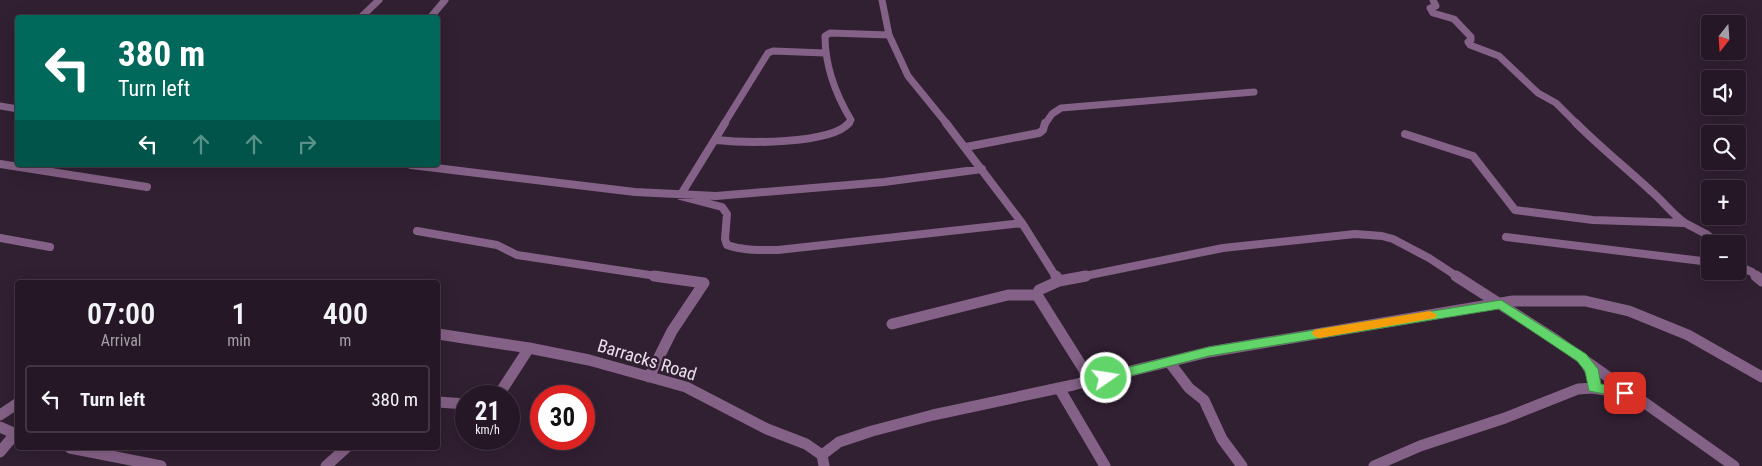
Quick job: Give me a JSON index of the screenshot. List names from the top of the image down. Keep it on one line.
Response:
{"streets":{"street":["Barracks Road"]},"north":"bottom","page":{"map_buttons":["+","−"],"turn":["380 m","Turn left"],"eta":["07:00","Arrival","1","min","400","m"],"list":[{"name":"Turn left","value":"380 m"}],"speed":"21 km/h","limit":"30"}}
